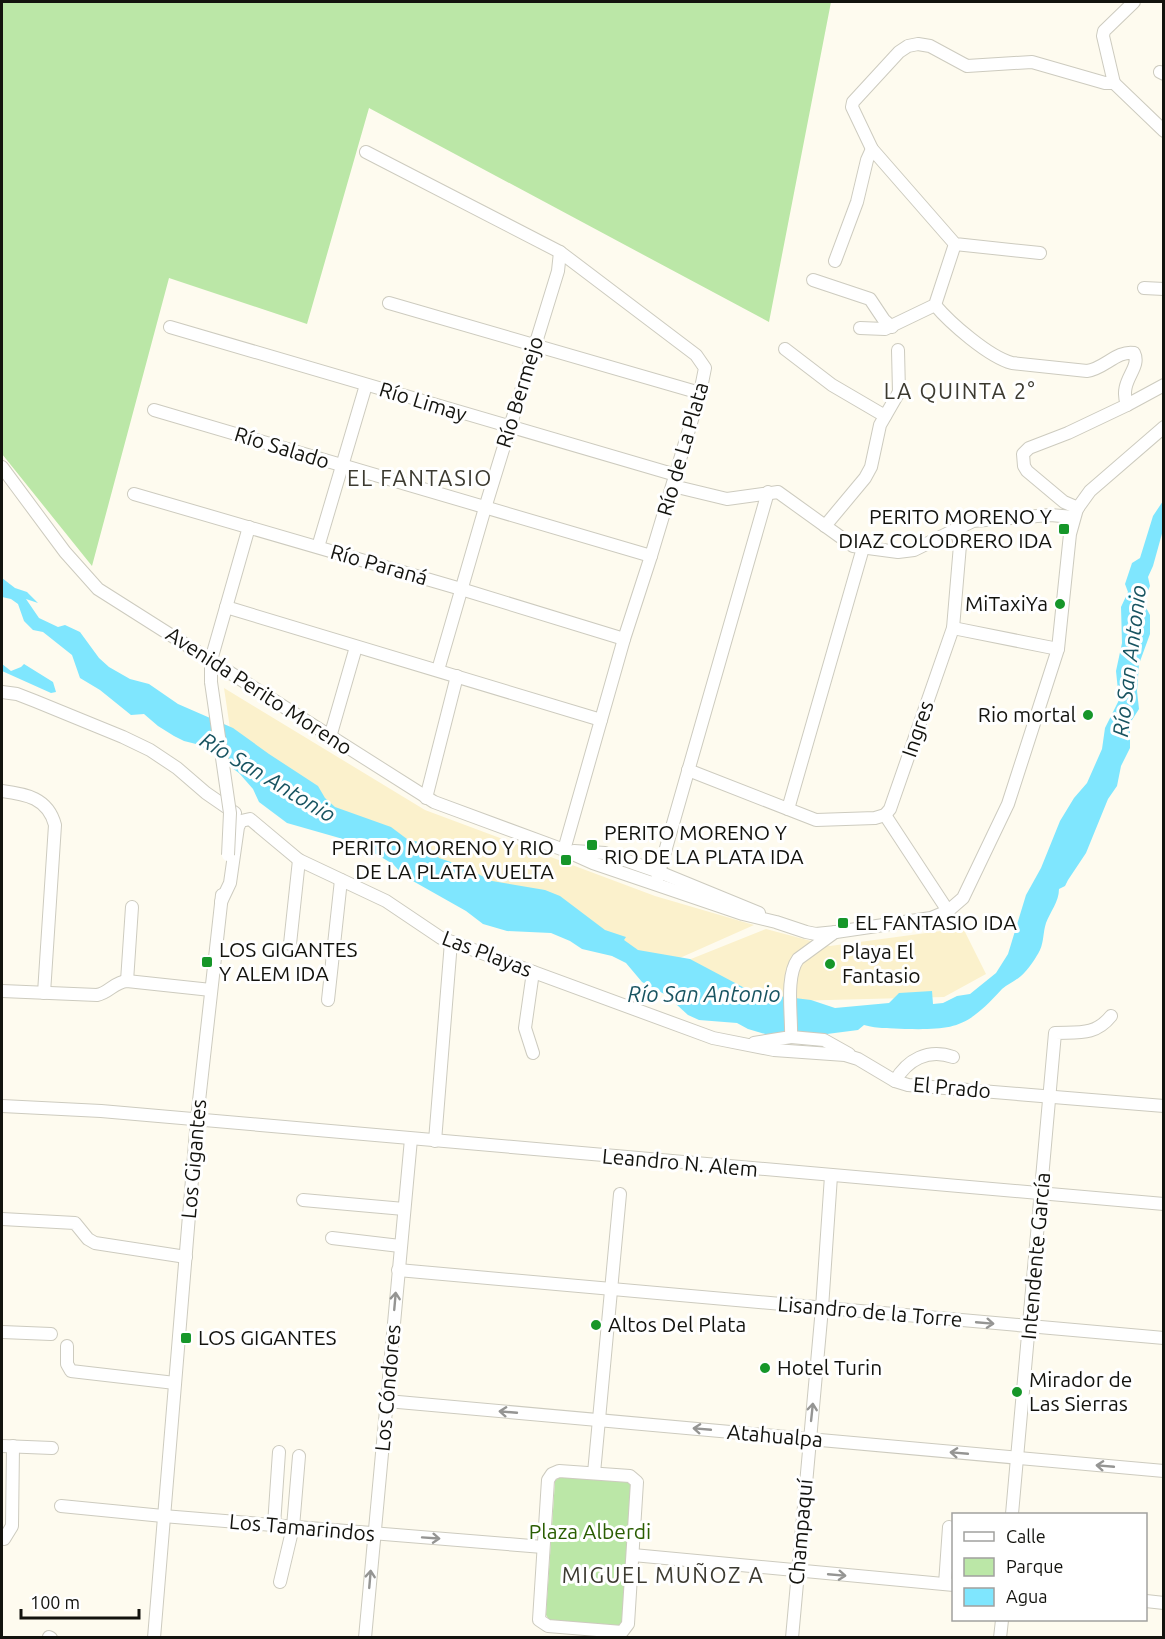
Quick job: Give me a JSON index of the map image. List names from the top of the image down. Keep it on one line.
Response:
{"streets":{"street":["Río Bermejo","Río Limay","Río Salado","Río de La Plata","Río Paraná","Avenida Perito Moreno","Ingres","Las Playas","El Prado","Los Gigantes","Leandro N. Alem","Intendente García","Lisandro de la Torre","Los Cóndores","Atahualpa","Los Tamarindos","Champaquí"]},"crossings":[["Río Bermejo","Río Limay"],["Río Bermejo","Río Salado"],["Río Bermejo","Río de La Plata"],["Río Bermejo","Río Paraná"],["Río Limay","Río de La Plata"],["Río Salado","Río de La Plata"],["Río de La Plata","Río Paraná"],["Río de La Plata","Avenida Perito Moreno"],["Río Paraná","Los Gigantes"],["Avenida Perito Moreno","Los Gigantes"],["Las Playas","El Prado"],["El Prado","Intendente García"],["Los Gigantes","Leandro N. Alem"],["Los Gigantes","Los Tamarindos"],["Leandro N. Alem","Intendente García"],["Leandro N. Alem","Los Cóndores"],["Leandro N. Alem","Champaquí"],["Intendente García","Lisandro de la Torre"],["Intendente García","Atahualpa"],["Lisandro de la Torre","Los Cóndores"],["Lisandro de la Torre","Champaquí"],["Los Cóndores","Atahualpa"],["Los Cóndores","Los Tamarindos"],["Atahualpa","Champaquí"]],"one_way":["Los Cóndores","Atahualpa","Los Tamarindos"],"districts":["LA QUINTA 2°","EL FANTASIO","MIGUEL MUÑOZ A"],"water":["Río San Antonio"],"parks":["Plaza Alberdi"],"places":{"transit":["PERITO MORENO Y DIAZ COLODRERO IDA","PERITO MORENO Y RIO DE LA PLATA IDA","PERITO MORENO Y RIO DE LA PLATA VUELTA","EL FANTASIO IDA","LOS GIGANTES Y ALEM IDA","LOS GIGANTES"],"other":["MiTaxiYa","Rio mortal","Playa El Fantasio","Altos Del Plata","Hotel Turin","Mirador de Las Sierras"]},"legend":["Calle","Parque","Agua"],"scale_bar":"100 m"}
